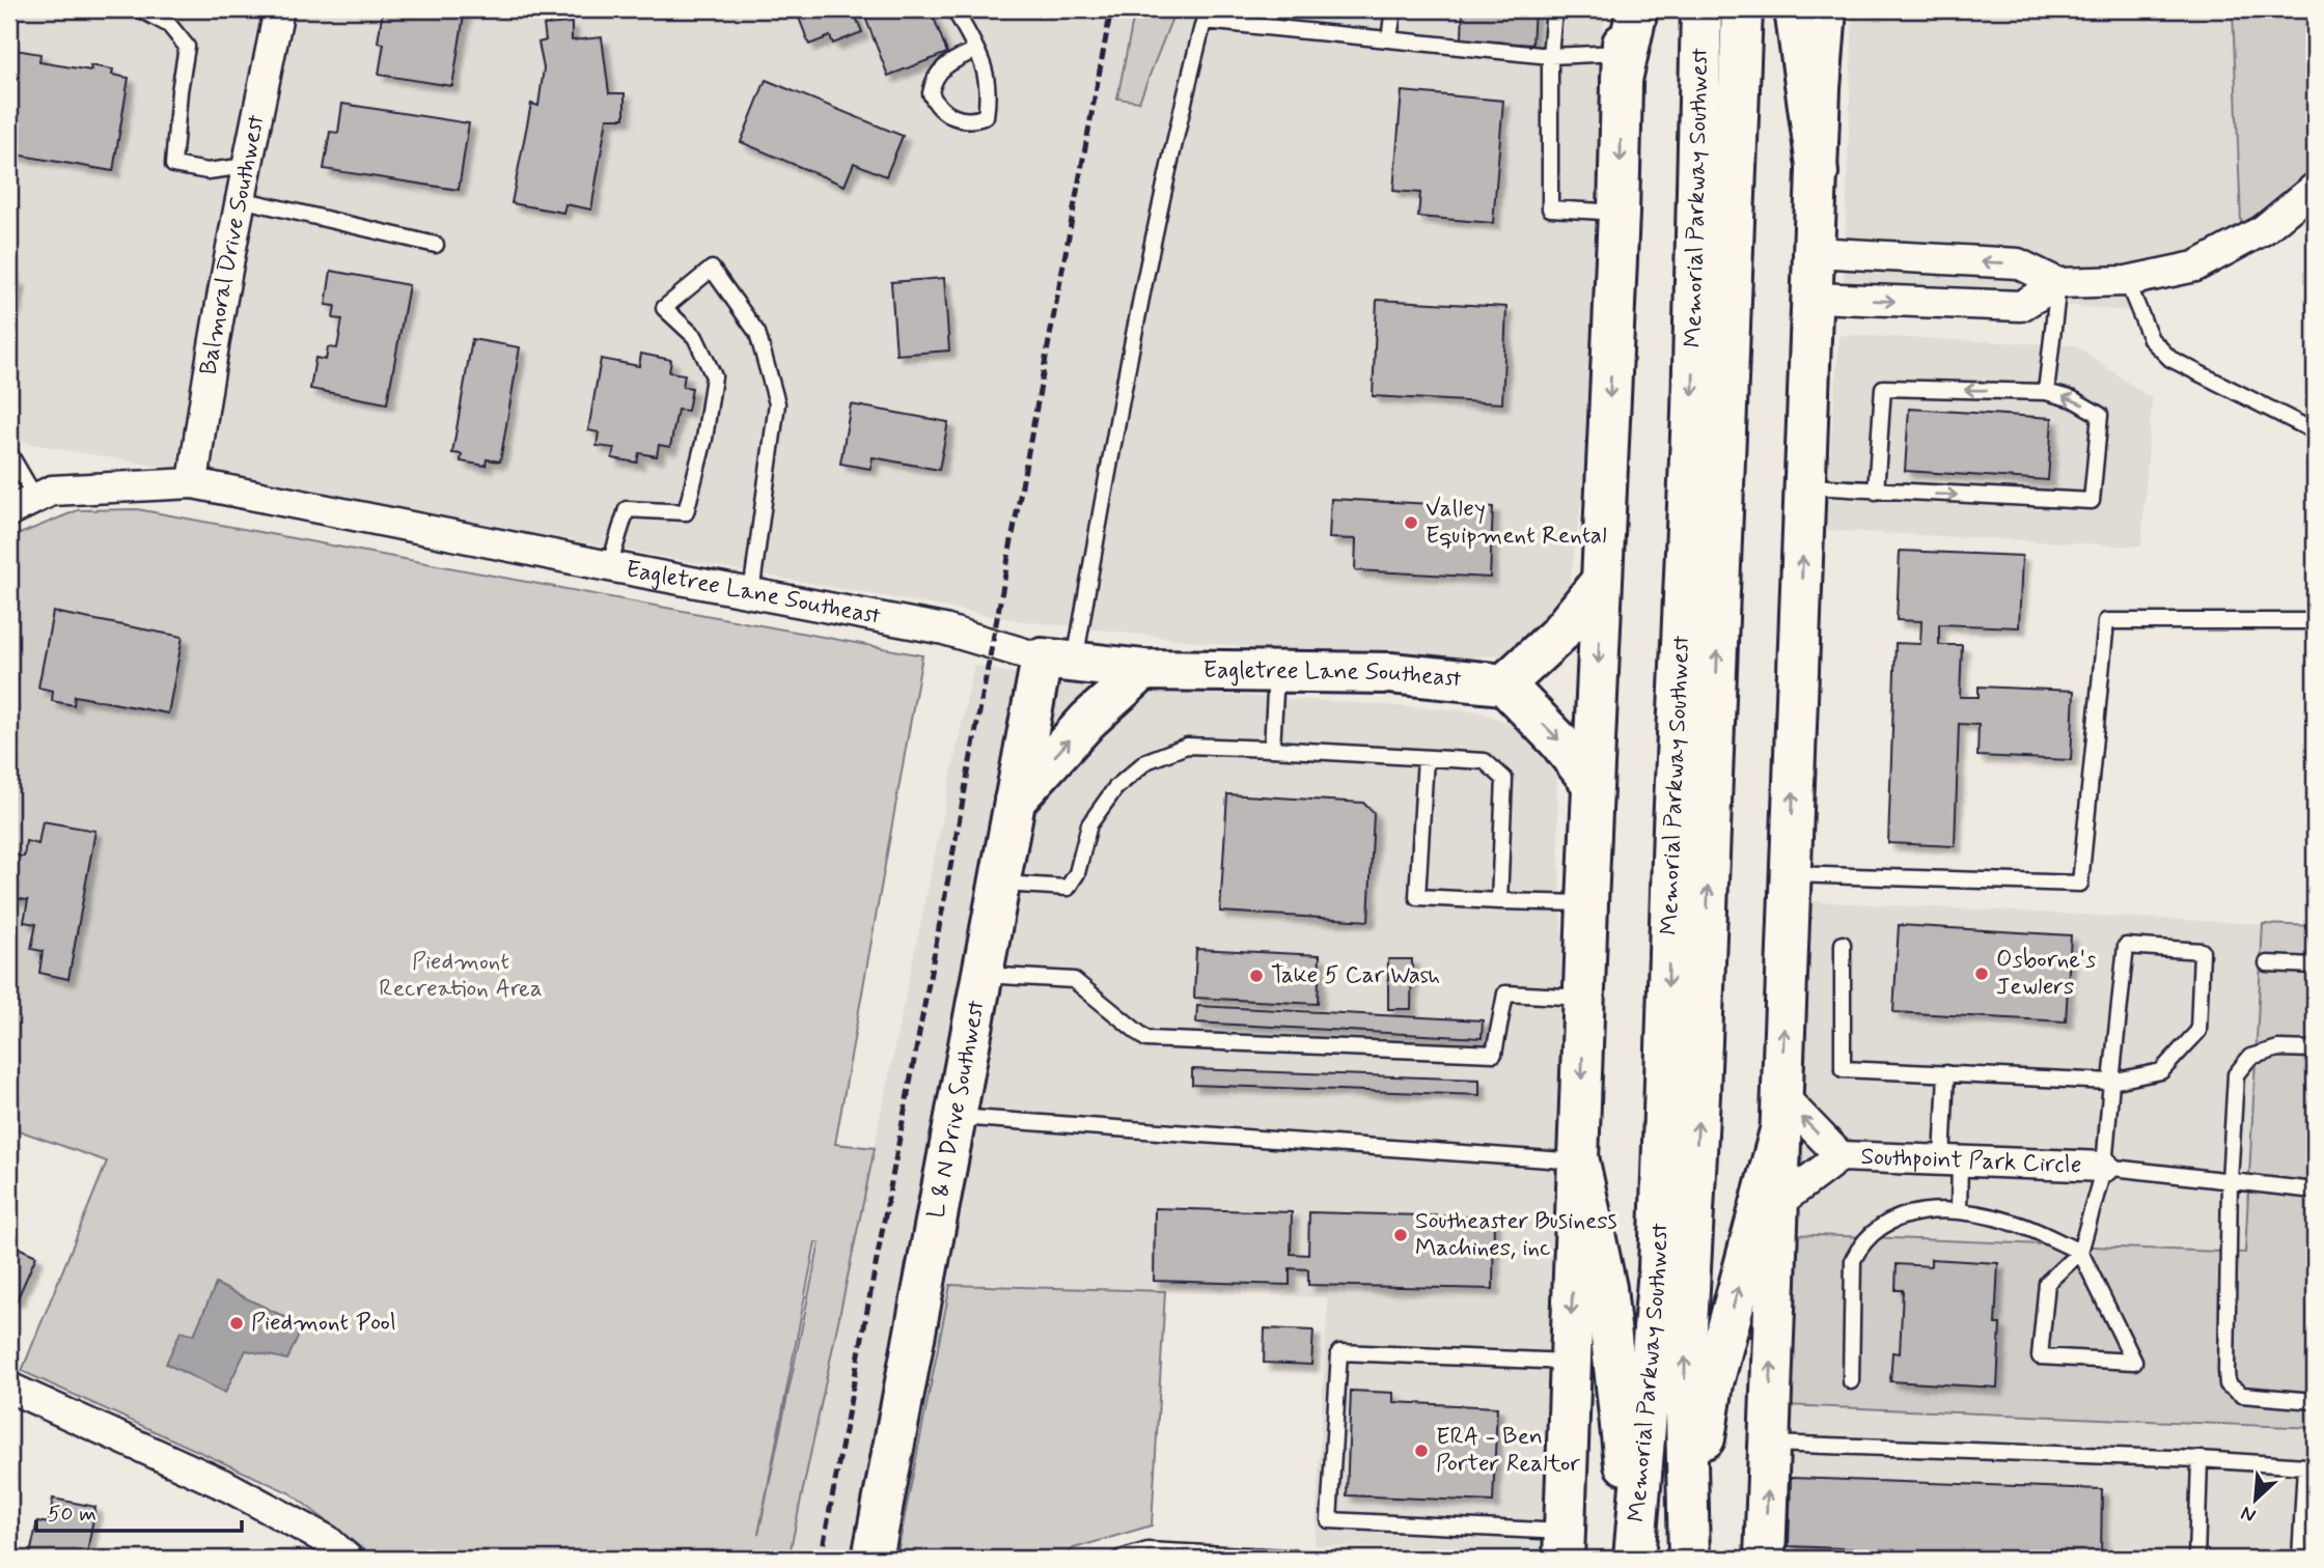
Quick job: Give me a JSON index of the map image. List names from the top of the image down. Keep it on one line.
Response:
{"streets":{"main road":["Memorial Parkway Southwest","Eagletree Lane Southeast","L & N Drive Southwest"],"street":["Balmoral Drive Southwest","Southpoint Park Circle"]},"crossings":[["Balmoral Drive Southwest","Eagletree Lane Southeast"],["Eagletree Lane Southeast","L & N Drive Southwest"]],"parks":["Piedmont Recreation Area"],"places":["Valley Equipment Rental","Osborne's Jewlers","Take 5 Car Wash","Southeaster Business Machines, inc","Piedmont Pool","ERA - Ben Porter Realtor"],"scale_bar":"50 m","north":"bottom left"}
